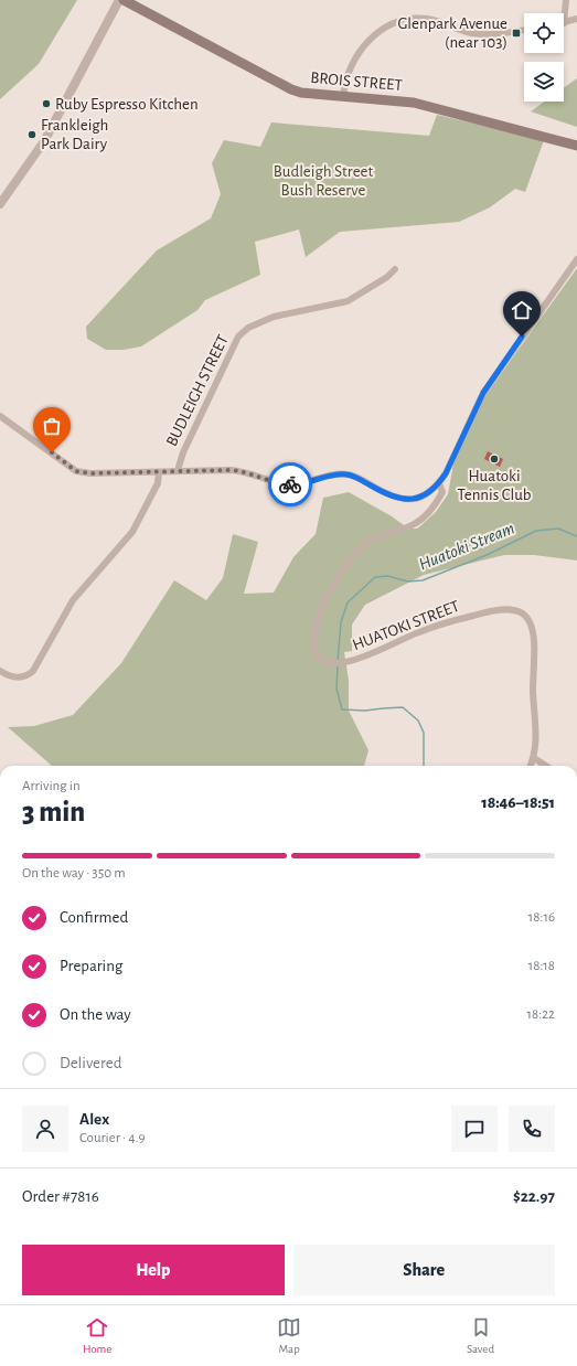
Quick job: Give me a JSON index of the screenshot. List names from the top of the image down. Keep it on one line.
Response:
{"streets":{"main road":["BROIS STREET"],"street":["BUDLEIGH STREET","HUATOKI STREET"]},"water":["Huatoki Stream"],"parks":["Budleigh Street Bush Reserve"],"places":{"transit":["Glenpark Avenue (near 103)"],"other":["Ruby Espresso Kitchen","Frankleigh Park Dairy","Huatoki Tennis Club"]},"page":{"heading":["3 min","Arriving in","18:46–18:51"],"panel":["Alex","Courier · 4.9","Order #7816","$22.97"],"bar":"On the way · 350 m","list":[["Confirmed","18:16"],["Preparing","18:18"],["On the way","18:22"],"Delivered"],"buttons":["Help","Share"],"tabs":["Home","Map","Saved"]}}
